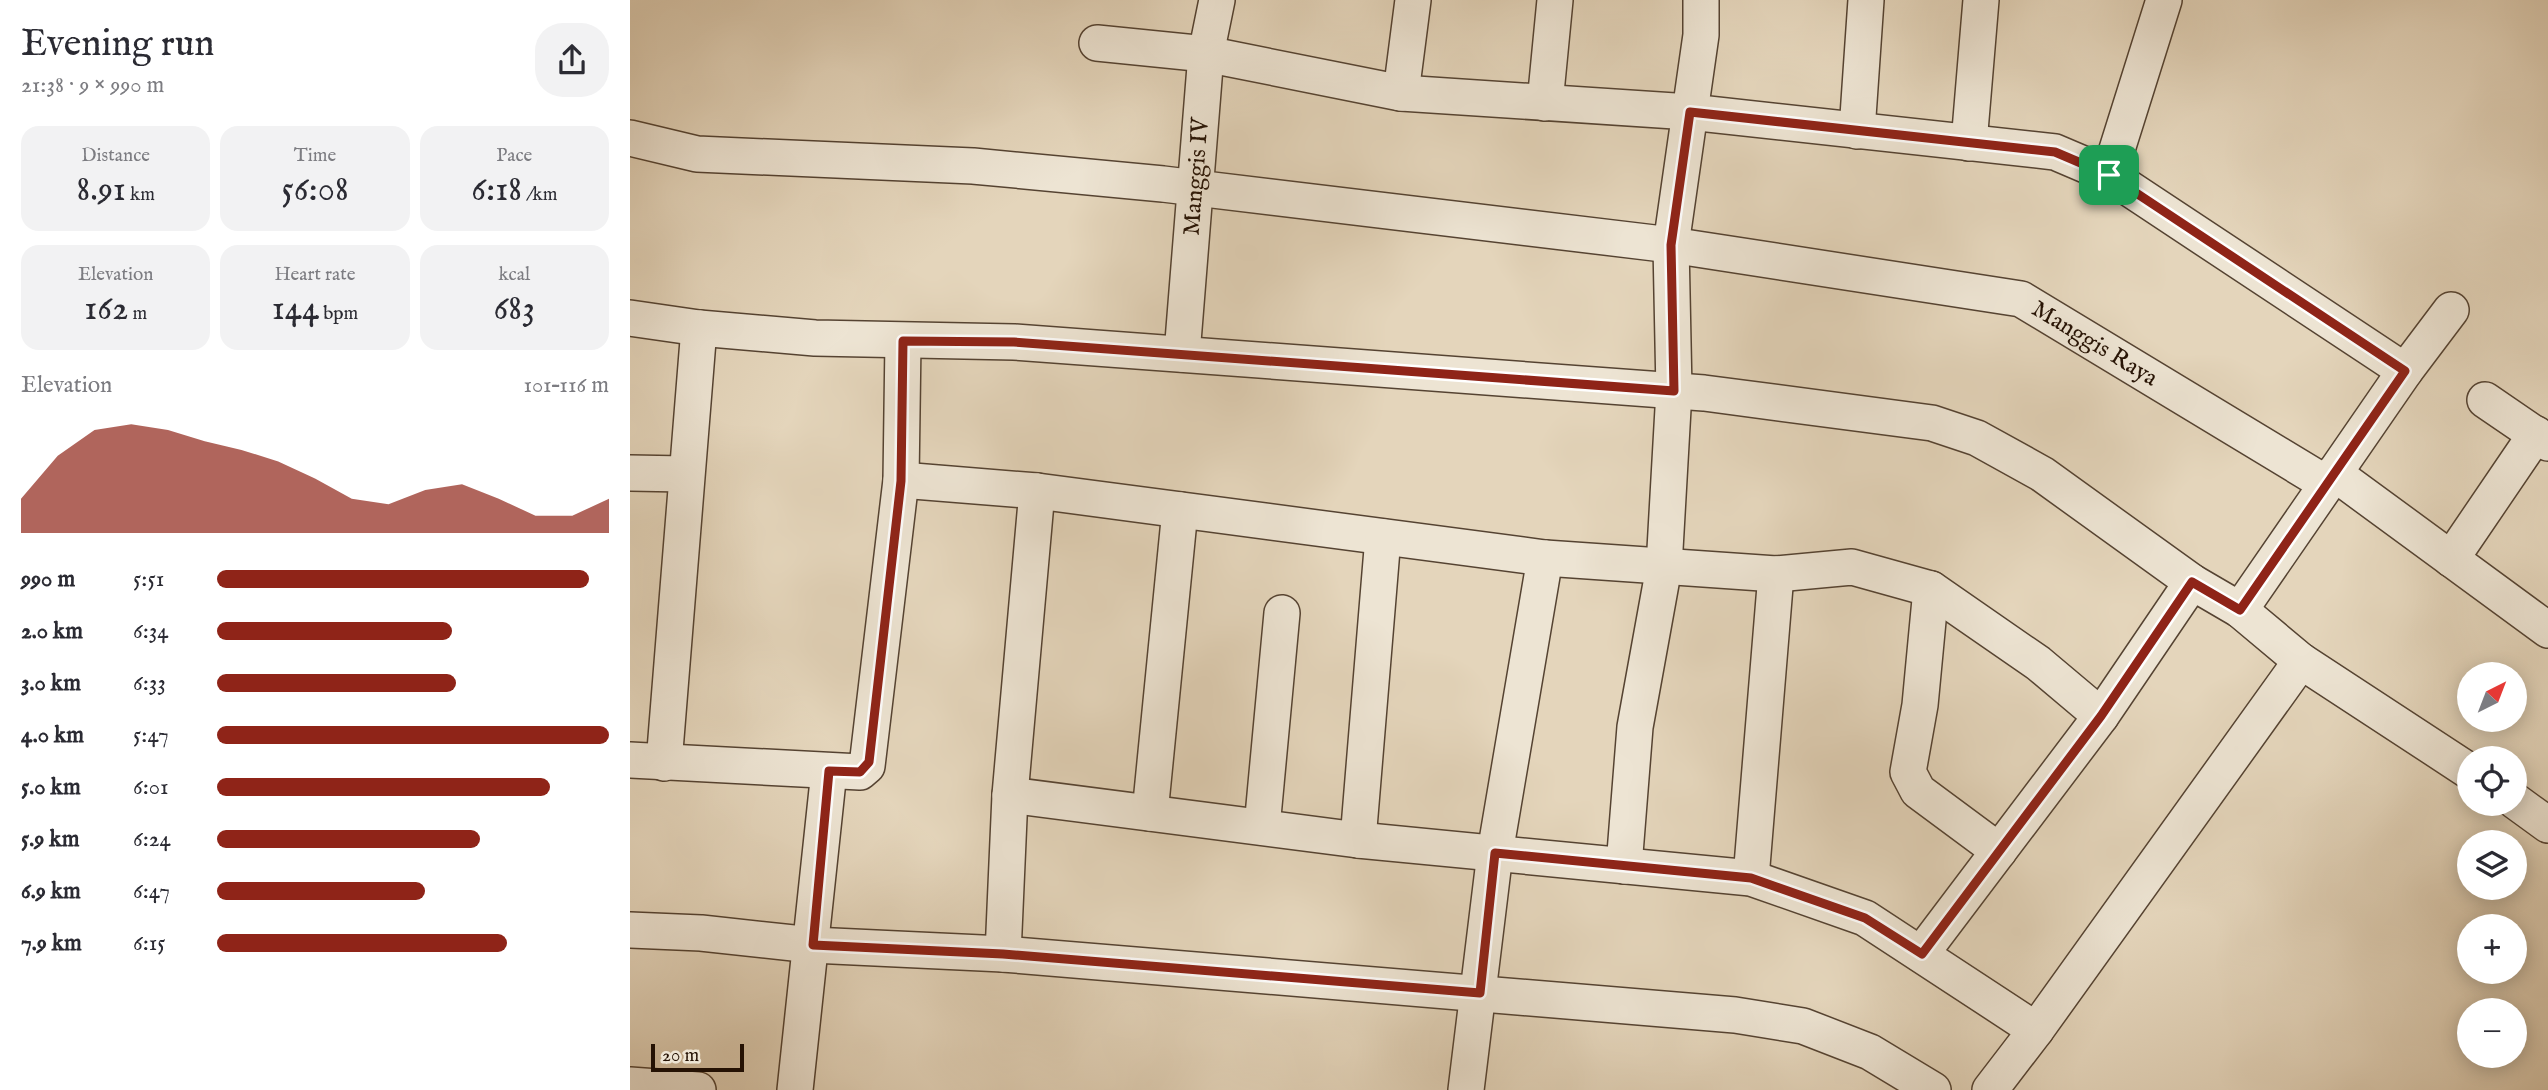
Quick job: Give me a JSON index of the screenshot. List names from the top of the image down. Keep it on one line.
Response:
{"streets":{"street":["Manggis IV","Manggis Raya"]},"crossings":[["Manggis IV","Manggis Raya"]],"scale_bar":"20 m","north":"top right","page":{"heading":["Evening run","21:38 · 9 × 990 m"],"stats":[["Distance","8.91 km"],["Time","56:08"],["Pace","6:18 /km"],["Elevation","162 m"],["Heart rate","144 bpm"],["kcal","683"]],"chart":["Elevation","101–116 m"],"list":[{"name":"990 m","note":"5:51"},{"name":"2.0 km","note":"6:34"},{"name":"3.0 km","note":"6:33"},{"name":"4.0 km","note":"5:47"},{"name":"5.0 km","note":"6:01"},{"name":"5.9 km","note":"6:24"},{"name":"6.9 km","note":"6:47"},{"name":"7.9 km","note":"6:15"}],"map_buttons":["+","−"],"scale":"20 m"}}
